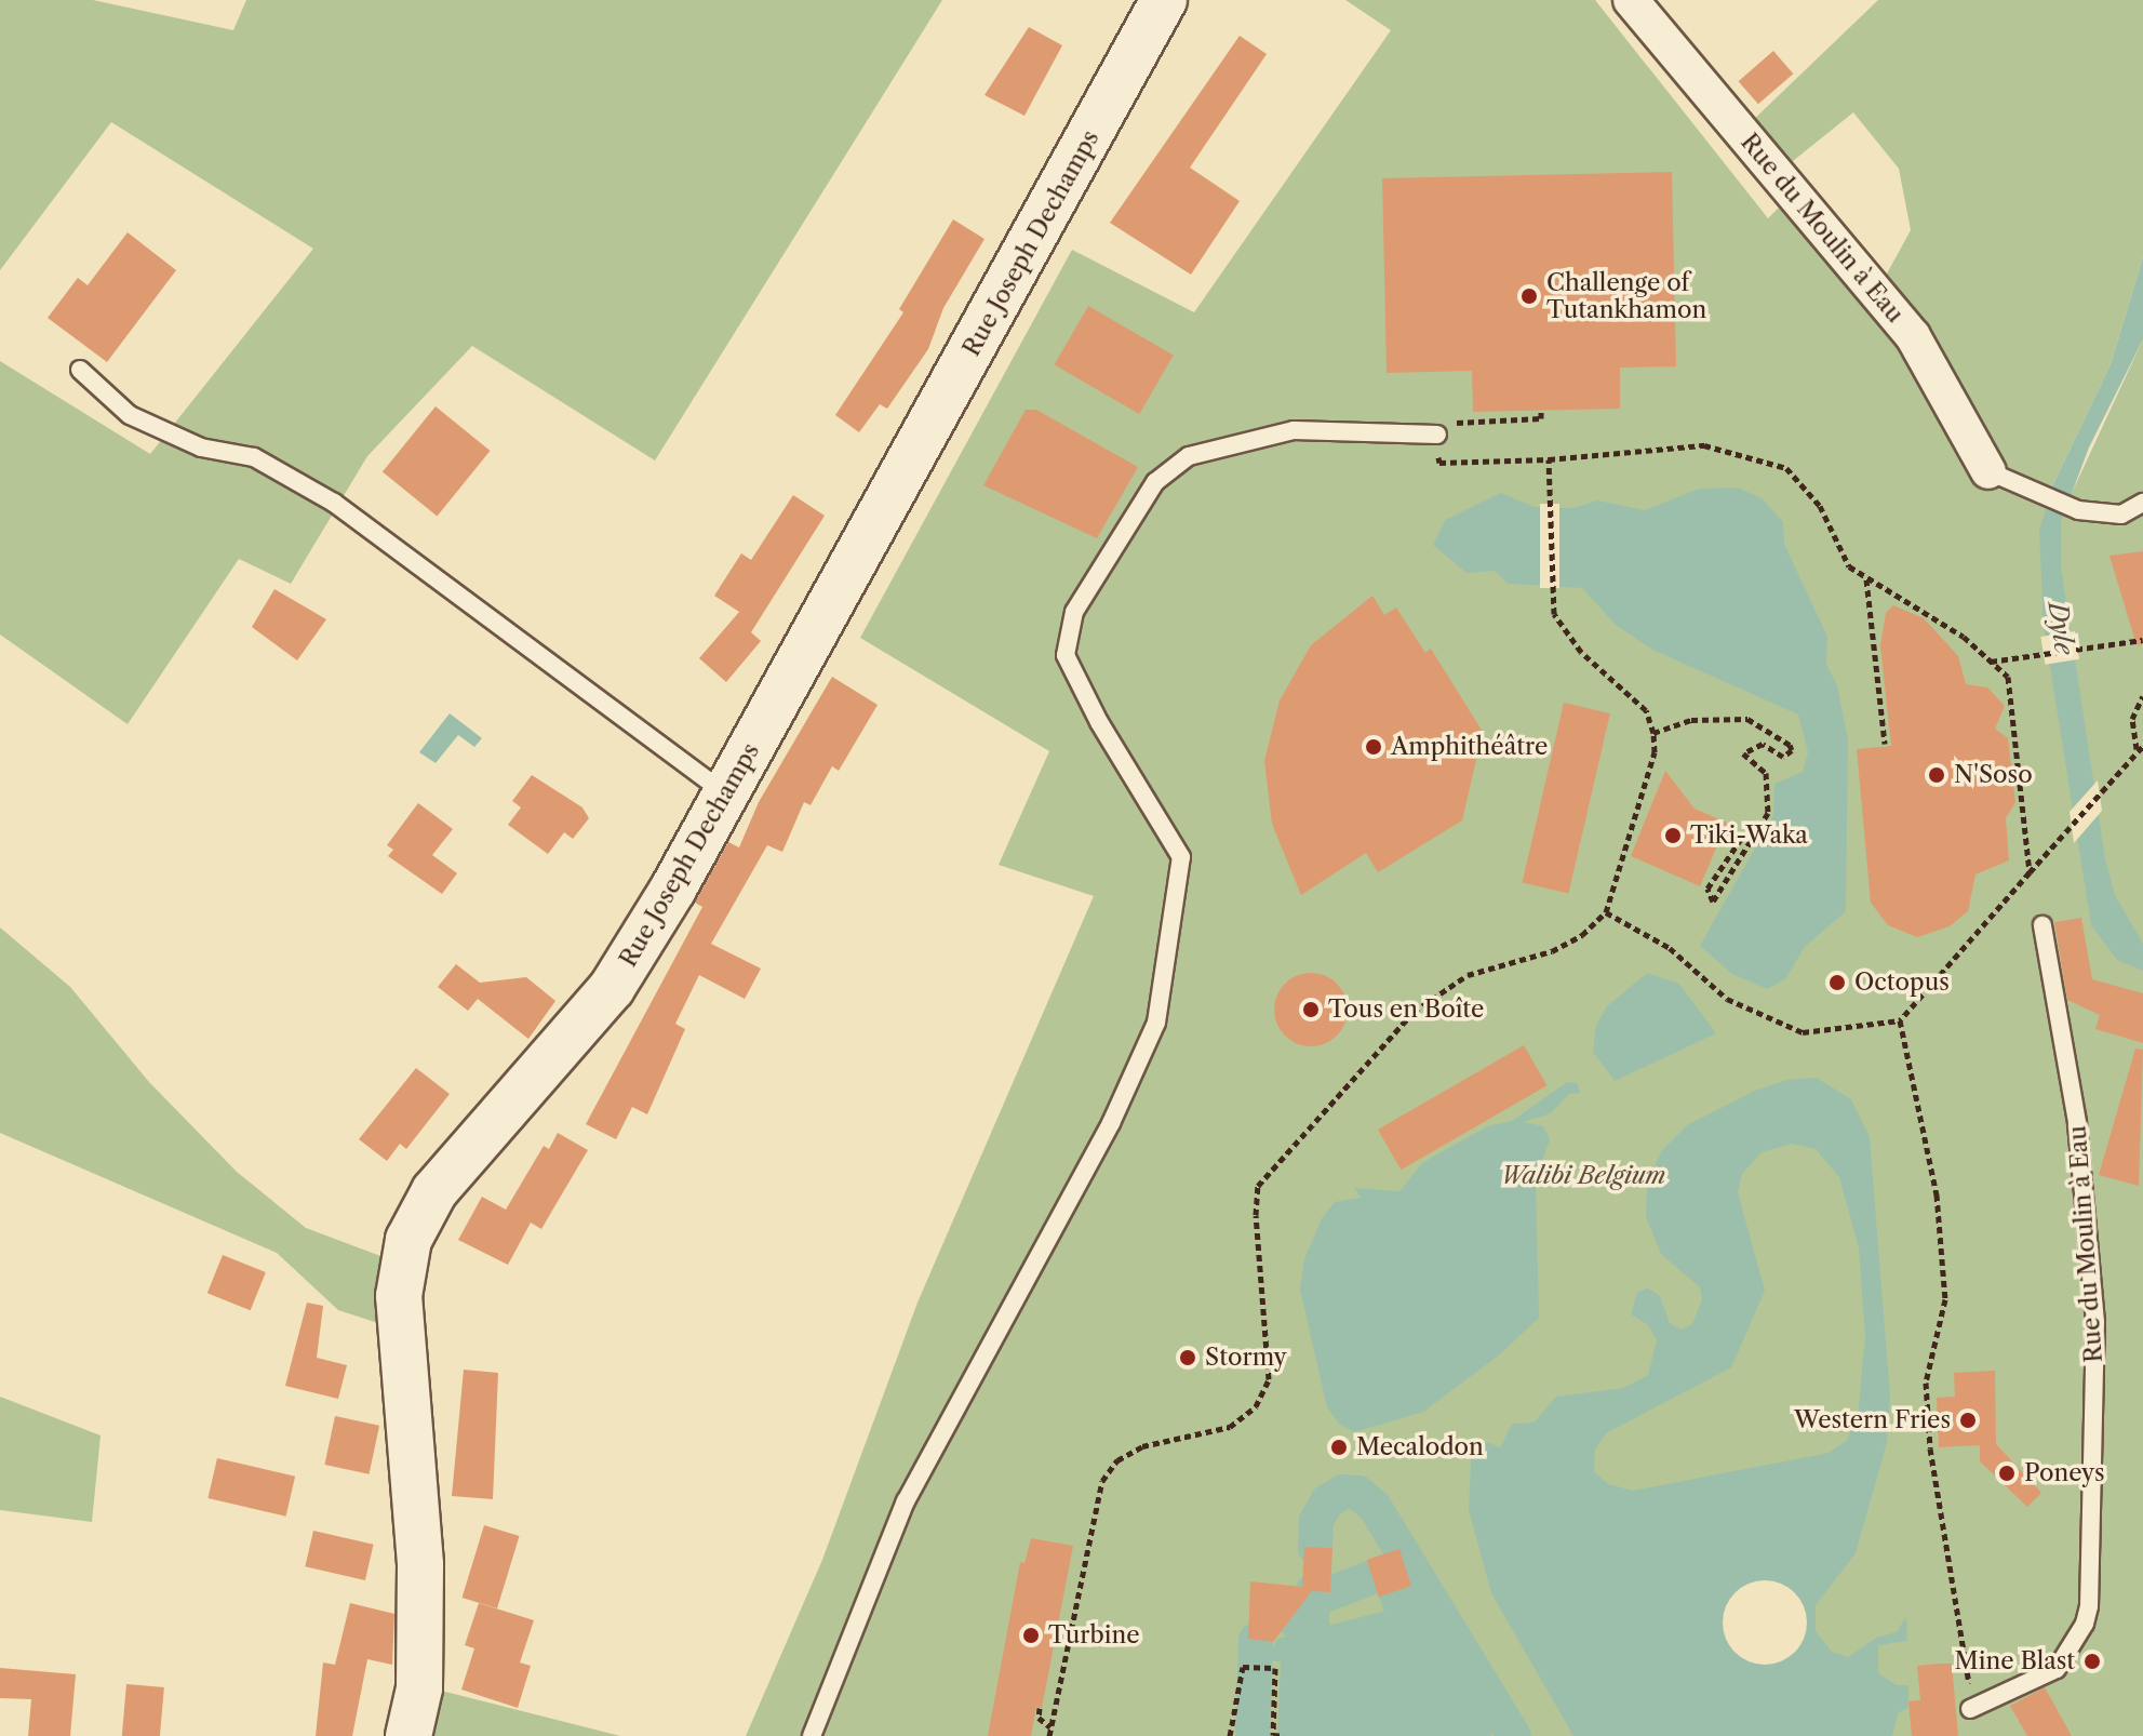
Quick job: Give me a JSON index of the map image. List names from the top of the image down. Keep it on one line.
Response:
{"streets":{"street":["Rue du Moulin à Eau","Rue Joseph Dechamps"]},"water":["Dyle"],"parks":["Walibi Belgium"],"places":["Challenge of Tutankhamon","Amphithéâtre","N'Soso","Tiki-Waka","Octopus","Tous en Boîte","Stormy","Western Fries","Mecalodon","Poneys","Turbine","Mine Blast"]}
